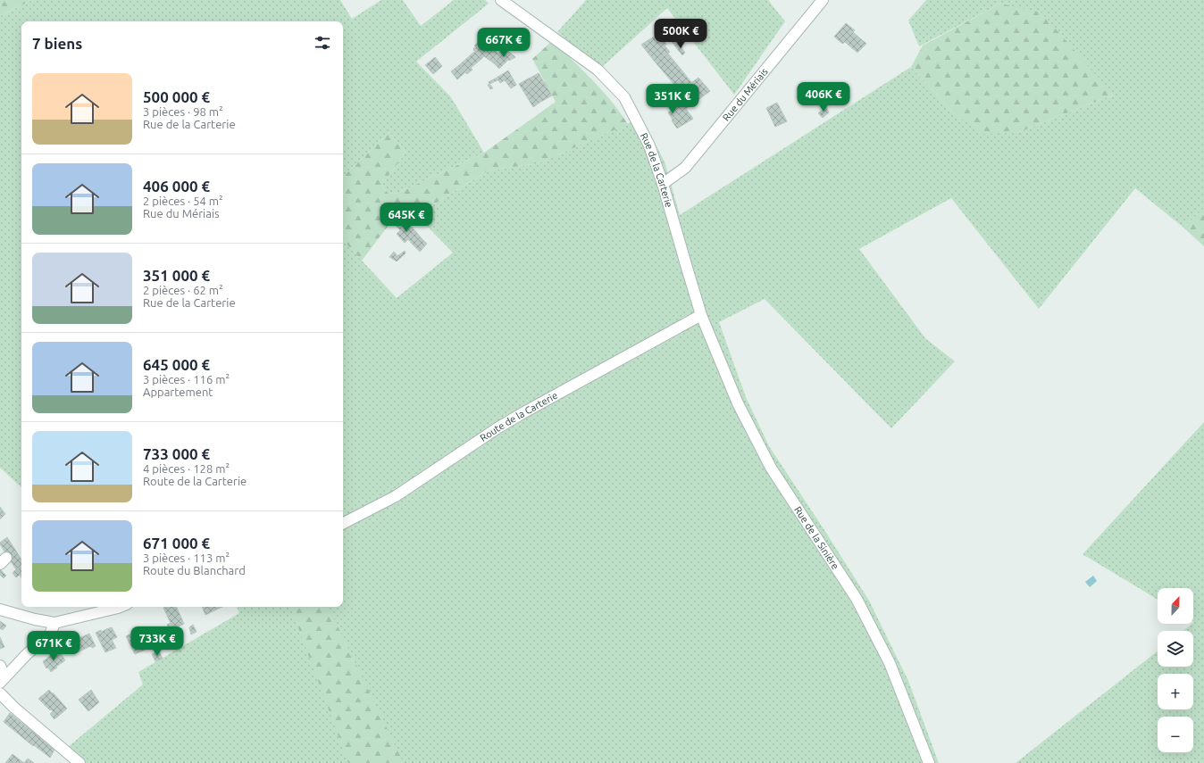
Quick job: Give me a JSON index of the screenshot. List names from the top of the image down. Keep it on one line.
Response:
{"streets":{"street":["Rue du Mériais","Rue de la Carterie","Route de la Carterie","Rue de la Sinière"]},"crossings":[["Rue du Mériais","Rue de la Carterie"],["Rue de la Carterie","Route de la Carterie"],["Rue de la Carterie","Rue de la Sinière"],["Route de la Carterie","Rue de la Sinière"]],"north":"top","page":{"price":["500K €","667K €","406K €","351K €","645K €","733K €","671K €"],"heading":"7 biens","list":[{"name":"500 000 €","note":"3 pièces · 98 m² · Rue de la Carterie"},{"name":"406 000 €","note":"2 pièces · 54 m² · Rue du Mériais"},{"name":"351 000 €","note":"2 pièces · 62 m² · Rue de la Carterie"},{"name":"645 000 €","note":"3 pièces · 116 m² · Appartement"},{"name":"733 000 €","note":"4 pièces · 128 m² · Route de la Carterie"},{"name":"671 000 €","note":"3 pièces · 113 m² · Route du Blanchard"}],"map_buttons":["+","−"]}}
